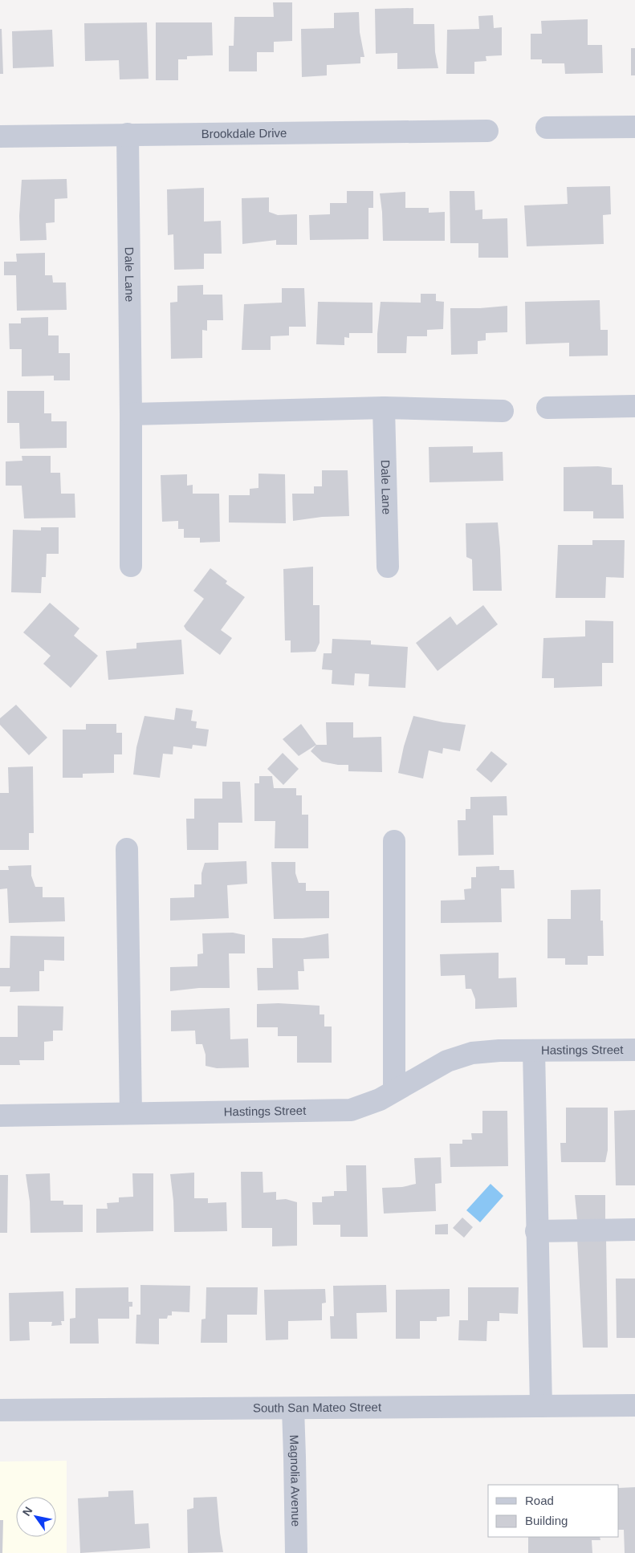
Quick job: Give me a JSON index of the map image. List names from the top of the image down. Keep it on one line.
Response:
{"streets":{"street":["Brookdale Drive","Dale Lane","Hastings Street","South San Mateo Street","Magnolia Avenue"]},"crossings":[["Brookdale Drive","Dale Lane"],["South San Mateo Street","Magnolia Avenue"]],"legend":["Road","Building"],"north":"top left"}
